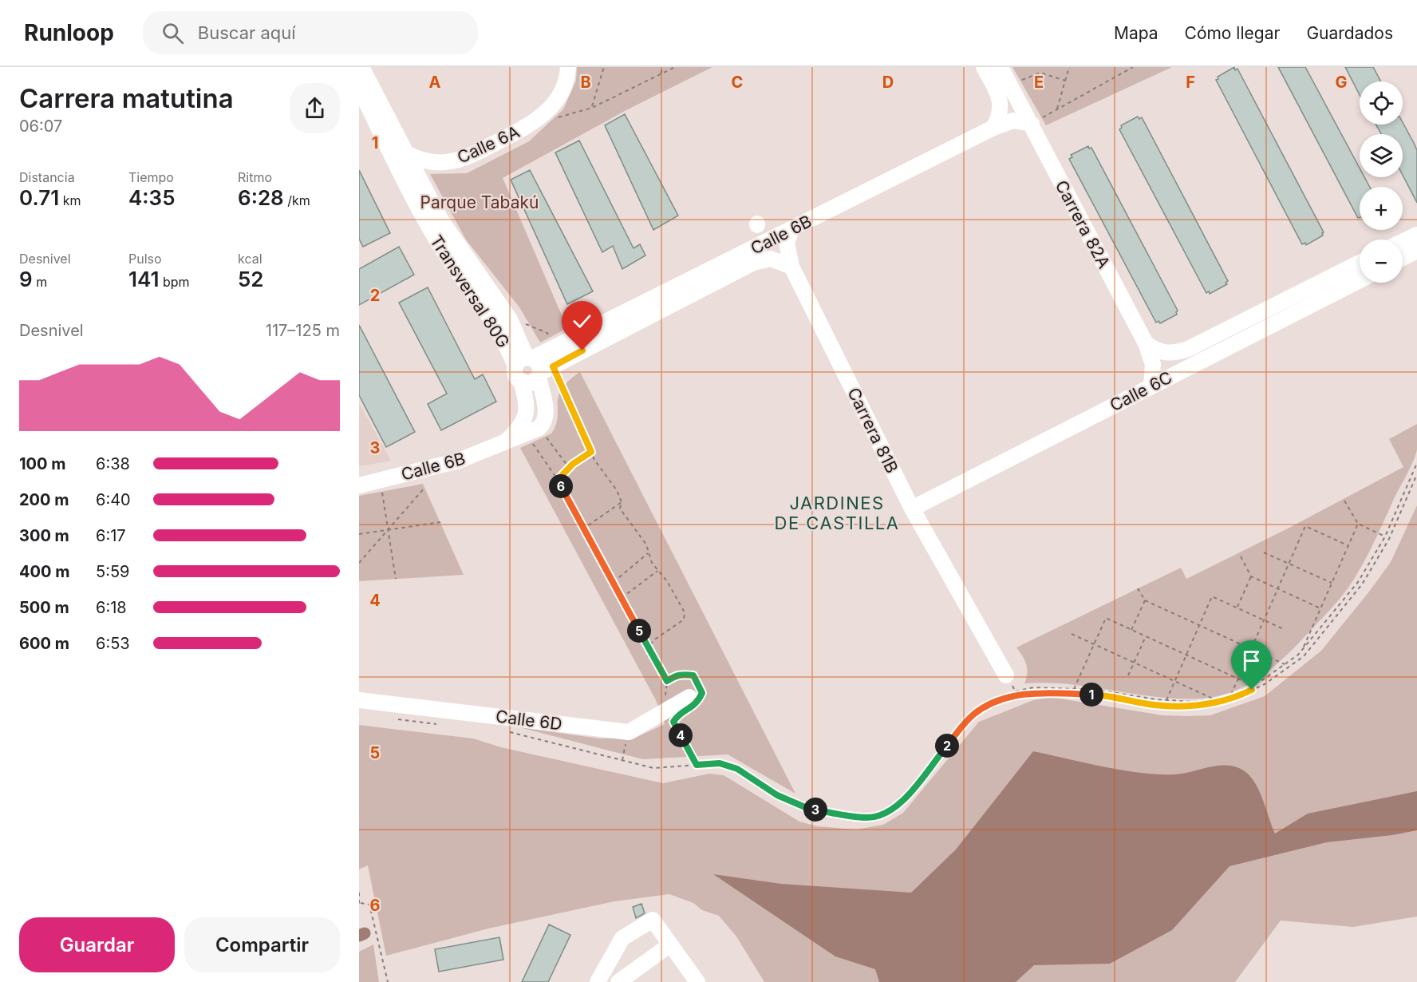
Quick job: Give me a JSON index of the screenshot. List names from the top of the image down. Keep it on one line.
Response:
{"streets":{"street":["Calle 6A","Carrera 82A","Calle 6B","Transversal 80G","Calle 6C","Carrera 81B","Calle 6D"]},"crossings":[["Calle 6A","Transversal 80G"],["Carrera 82A","Calle 6B"],["Carrera 82A","Calle 6C"],["Calle 6B","Transversal 80G"],["Calle 6B","Carrera 81B"],["Calle 6C","Carrera 81B"]],"districts":["JARDINES DE CASTILLA"],"parks":["Parque Tabakú"],"page":{"header":"Runloop","search":"Buscar aquí","nav":["Mapa","Cómo llegar","Guardados"],"heading":["Carrera matutina","06:07"],"map_buttons":["+","−"],"stats":[["Distancia","0.71 km"],["Tiempo","4:35"],["Ritmo","6:28 /km"],["Desnivel","9 m"],["Pulso","141 bpm"],["kcal","52"]],"chart":["Desnivel","117–125 m"],"list":[{"name":"100 m","note":"6:38"},{"name":"200 m","note":"6:40"},{"name":"300 m","note":"6:17"},{"name":"400 m","note":"5:59"},{"name":"500 m","note":"6:18"},{"name":"600 m","note":"6:53"}],"pins":["6","5","1","4","2","3"],"buttons":["Guardar","Compartir"]},"grid":{"columns":["A","B","C","D","E","F","G"],"rows":["1","2","3","4","5","6"]}}
